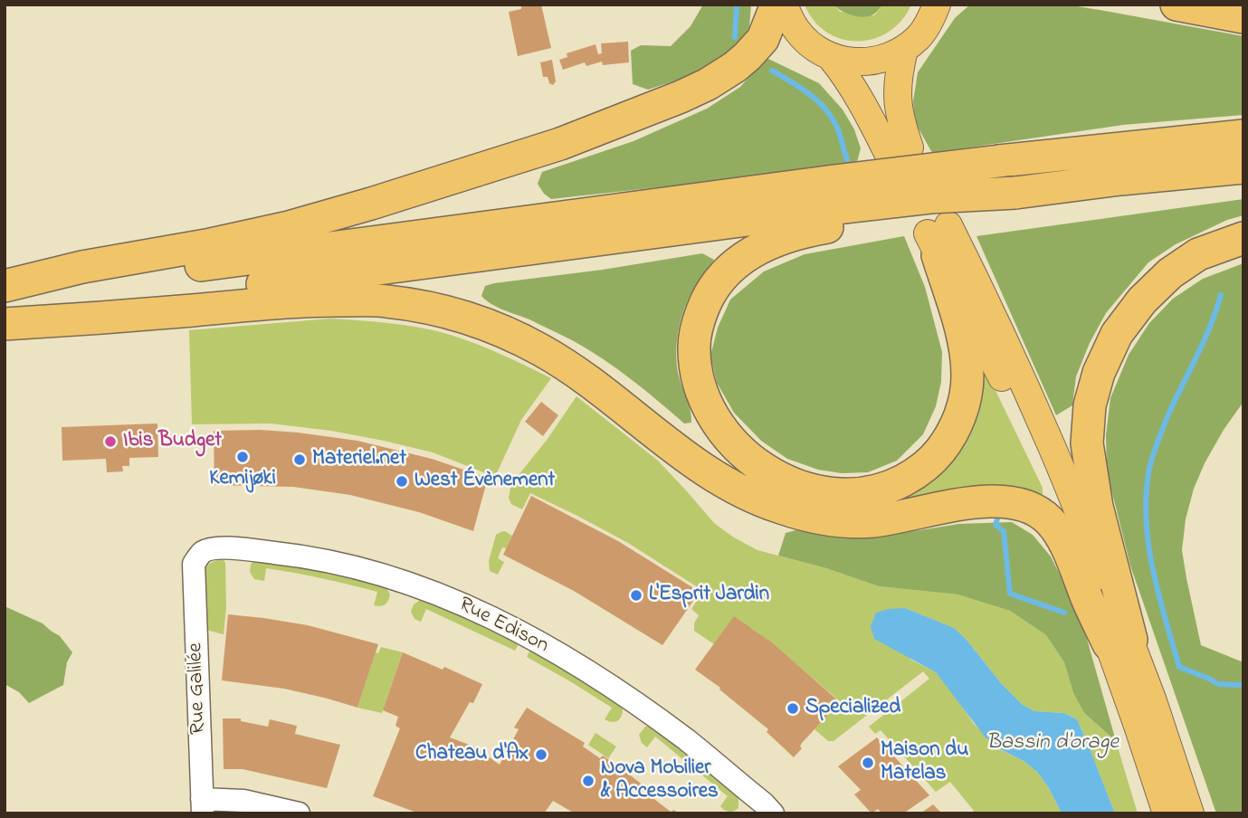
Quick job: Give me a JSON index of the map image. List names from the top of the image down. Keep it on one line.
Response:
{"streets":{"street":["Rue Edison","Rue Galilée"]},"crossings":[["Rue Edison","Rue Galilée"]],"water":["Bassin d'orage"],"places":["Ibis Budget","Kemijøki","Materiel.net","West Évènement","L'Esprit Jardin","Specialized","Chateau d'Ax","Maison du Matelas","Nova Mobilier & Accessoires"]}
